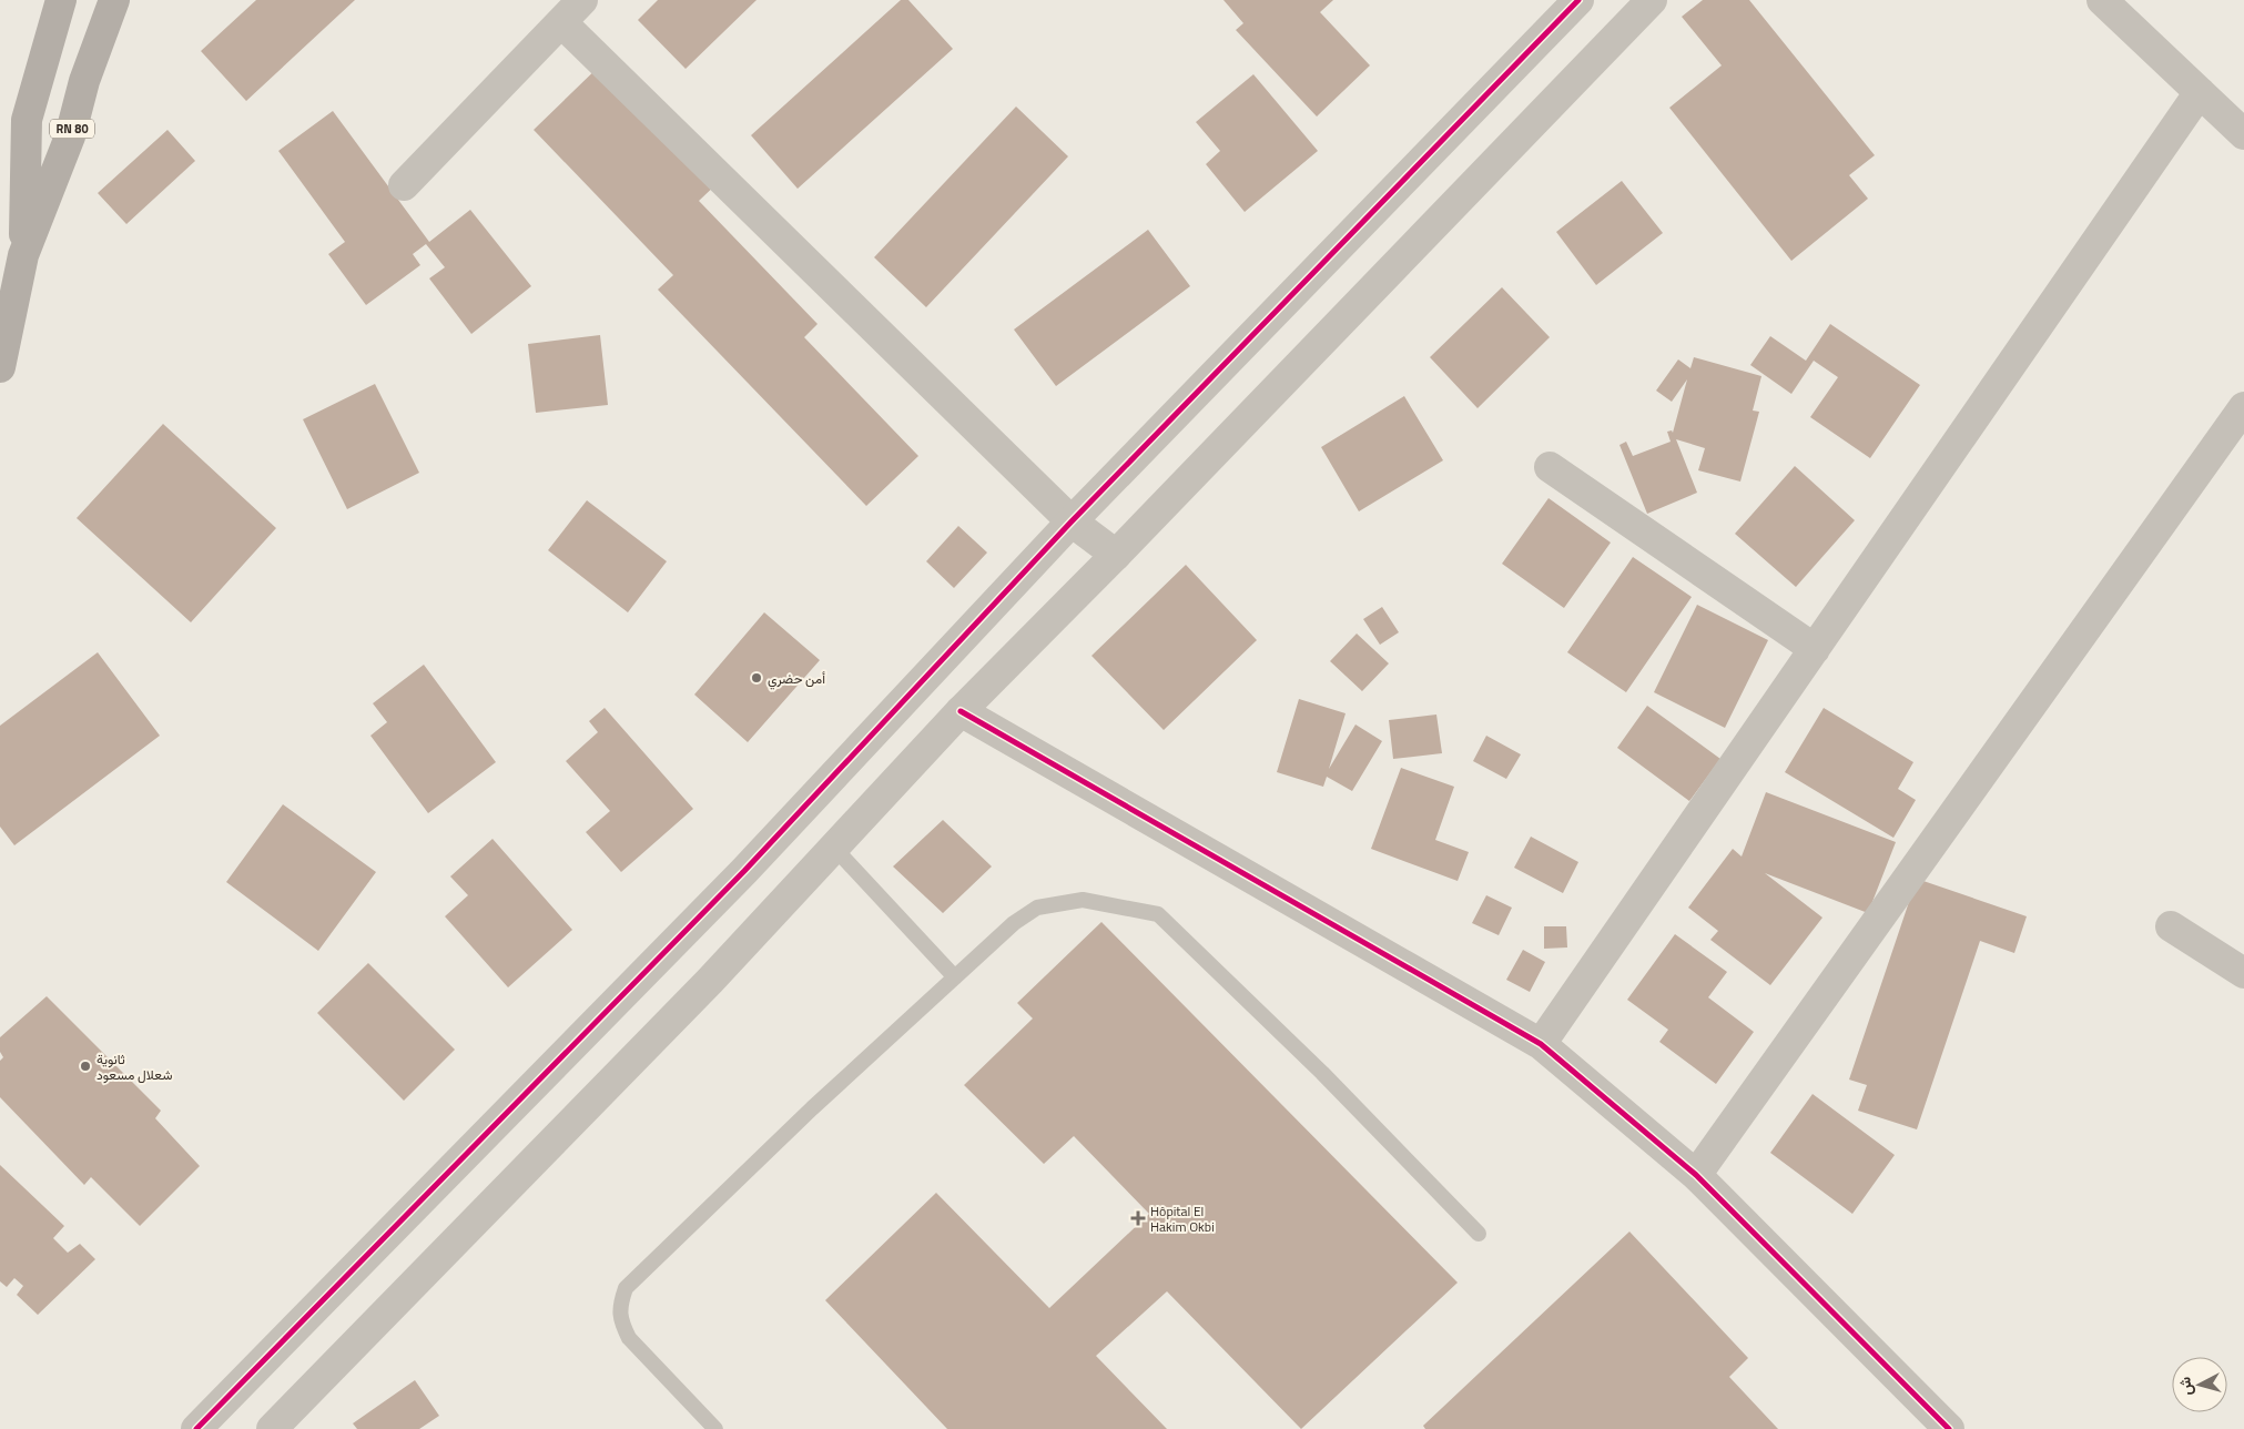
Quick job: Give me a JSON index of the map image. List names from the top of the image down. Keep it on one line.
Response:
{"streets":{"main road":["RN 80"]},"places":{"other":["أمن حضري","ثانوية شعلال مسعود"],"health":["Hôpital El Hakim Okbi"]},"north":"left"}
